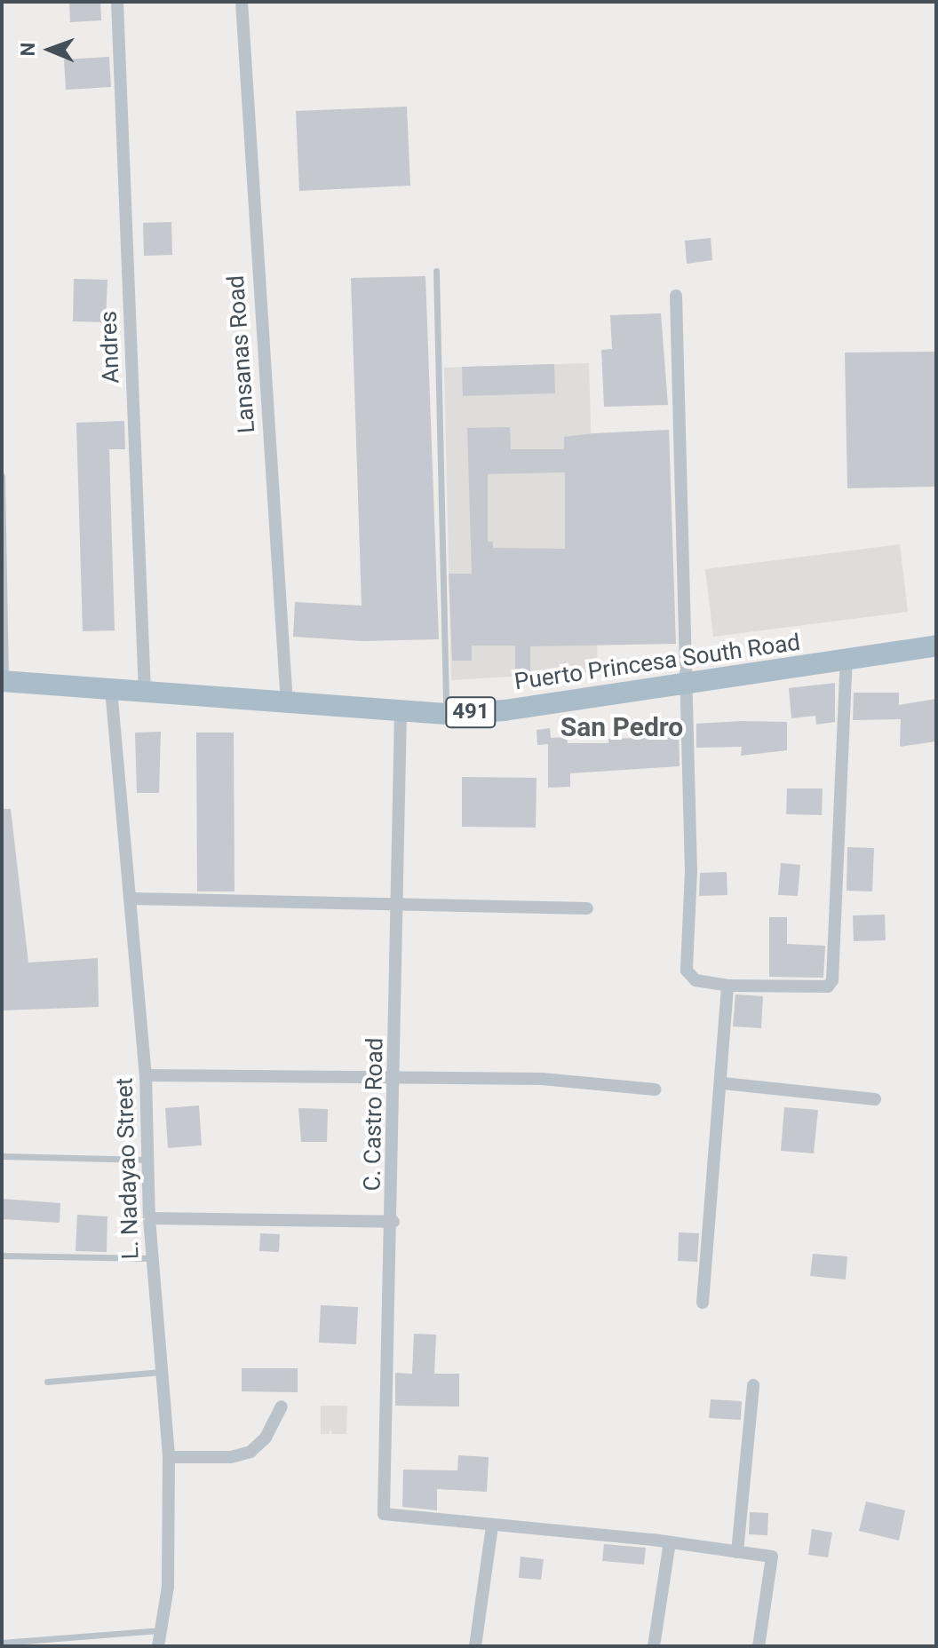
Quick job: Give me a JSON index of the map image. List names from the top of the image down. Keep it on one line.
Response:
{"streets":{"main road":["Puerto Princesa South Road","491"],"street":["Andres","Lansanas Road","C. Castro Road","L. Nadayao Street"]},"crossings":[["Andres","Puerto Princesa South Road"],["Lansanas Road","Puerto Princesa South Road"],["Puerto Princesa South Road","C. Castro Road"],["Puerto Princesa South Road","L. Nadayao Street"]],"districts":["San Pedro"],"north":"left"}
